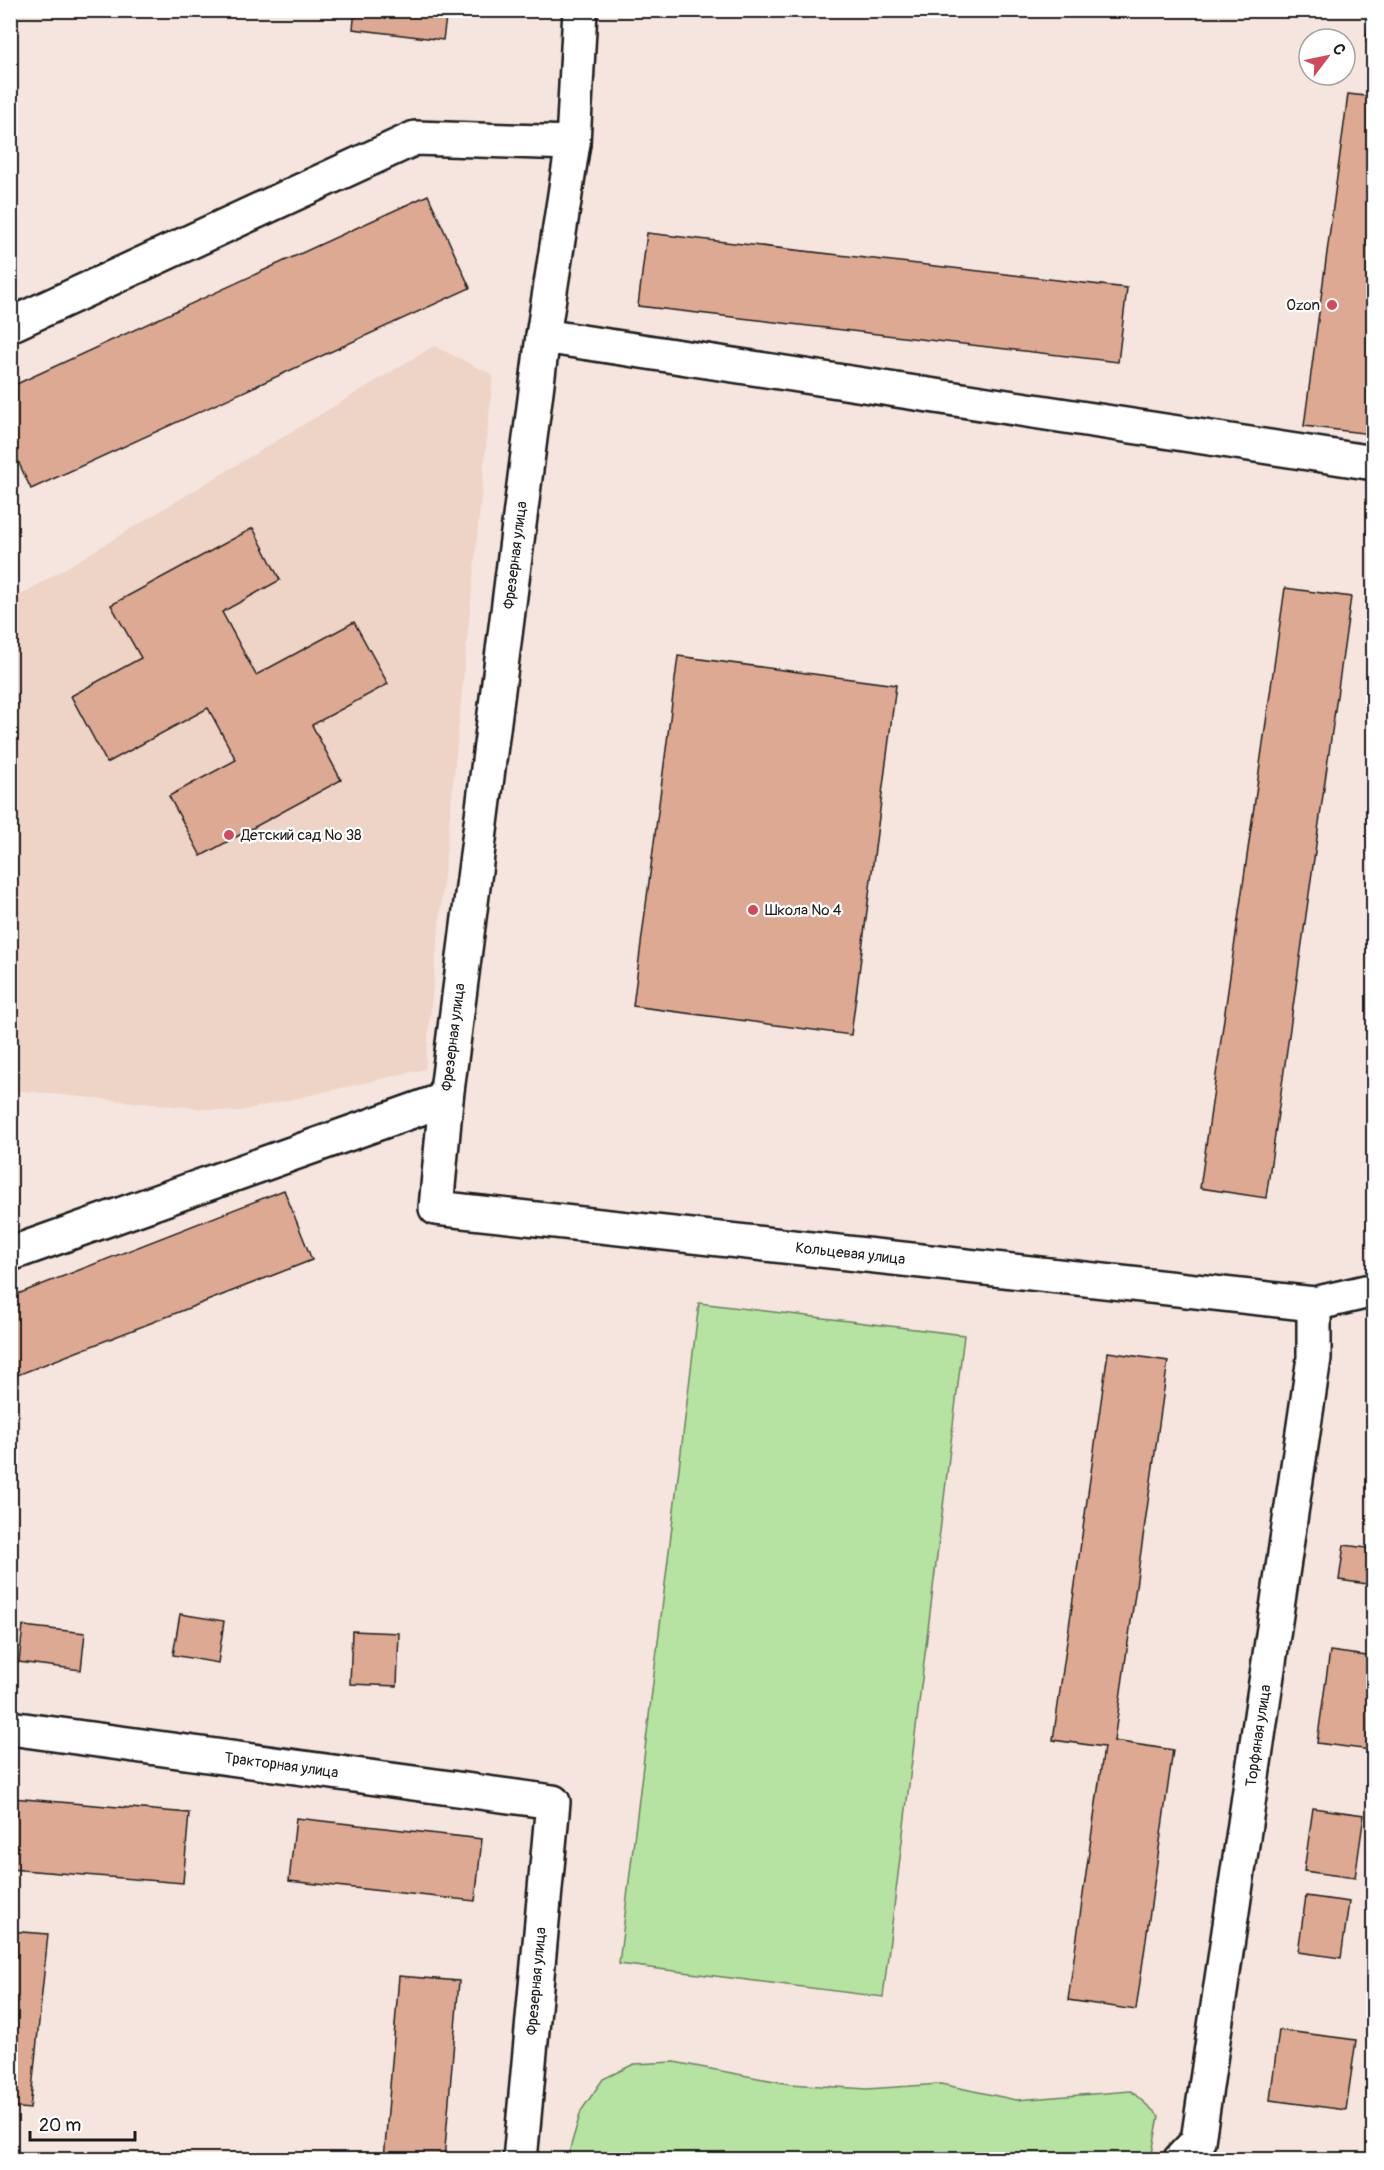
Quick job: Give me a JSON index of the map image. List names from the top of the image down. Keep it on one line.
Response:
{"streets":{"street":["Фрезерная улица","Кольцевая улица","Торфяная улица","Тракторная улица"]},"crossings":[["Фрезерная улица","Кольцевая улица"],["Фрезерная улица","Тракторная улица"],["Кольцевая улица","Торфяная улица"]],"places":["Ozon","Детский сад № 38","Школа № 4"],"scale_bar":"20 m","north":"top right"}
